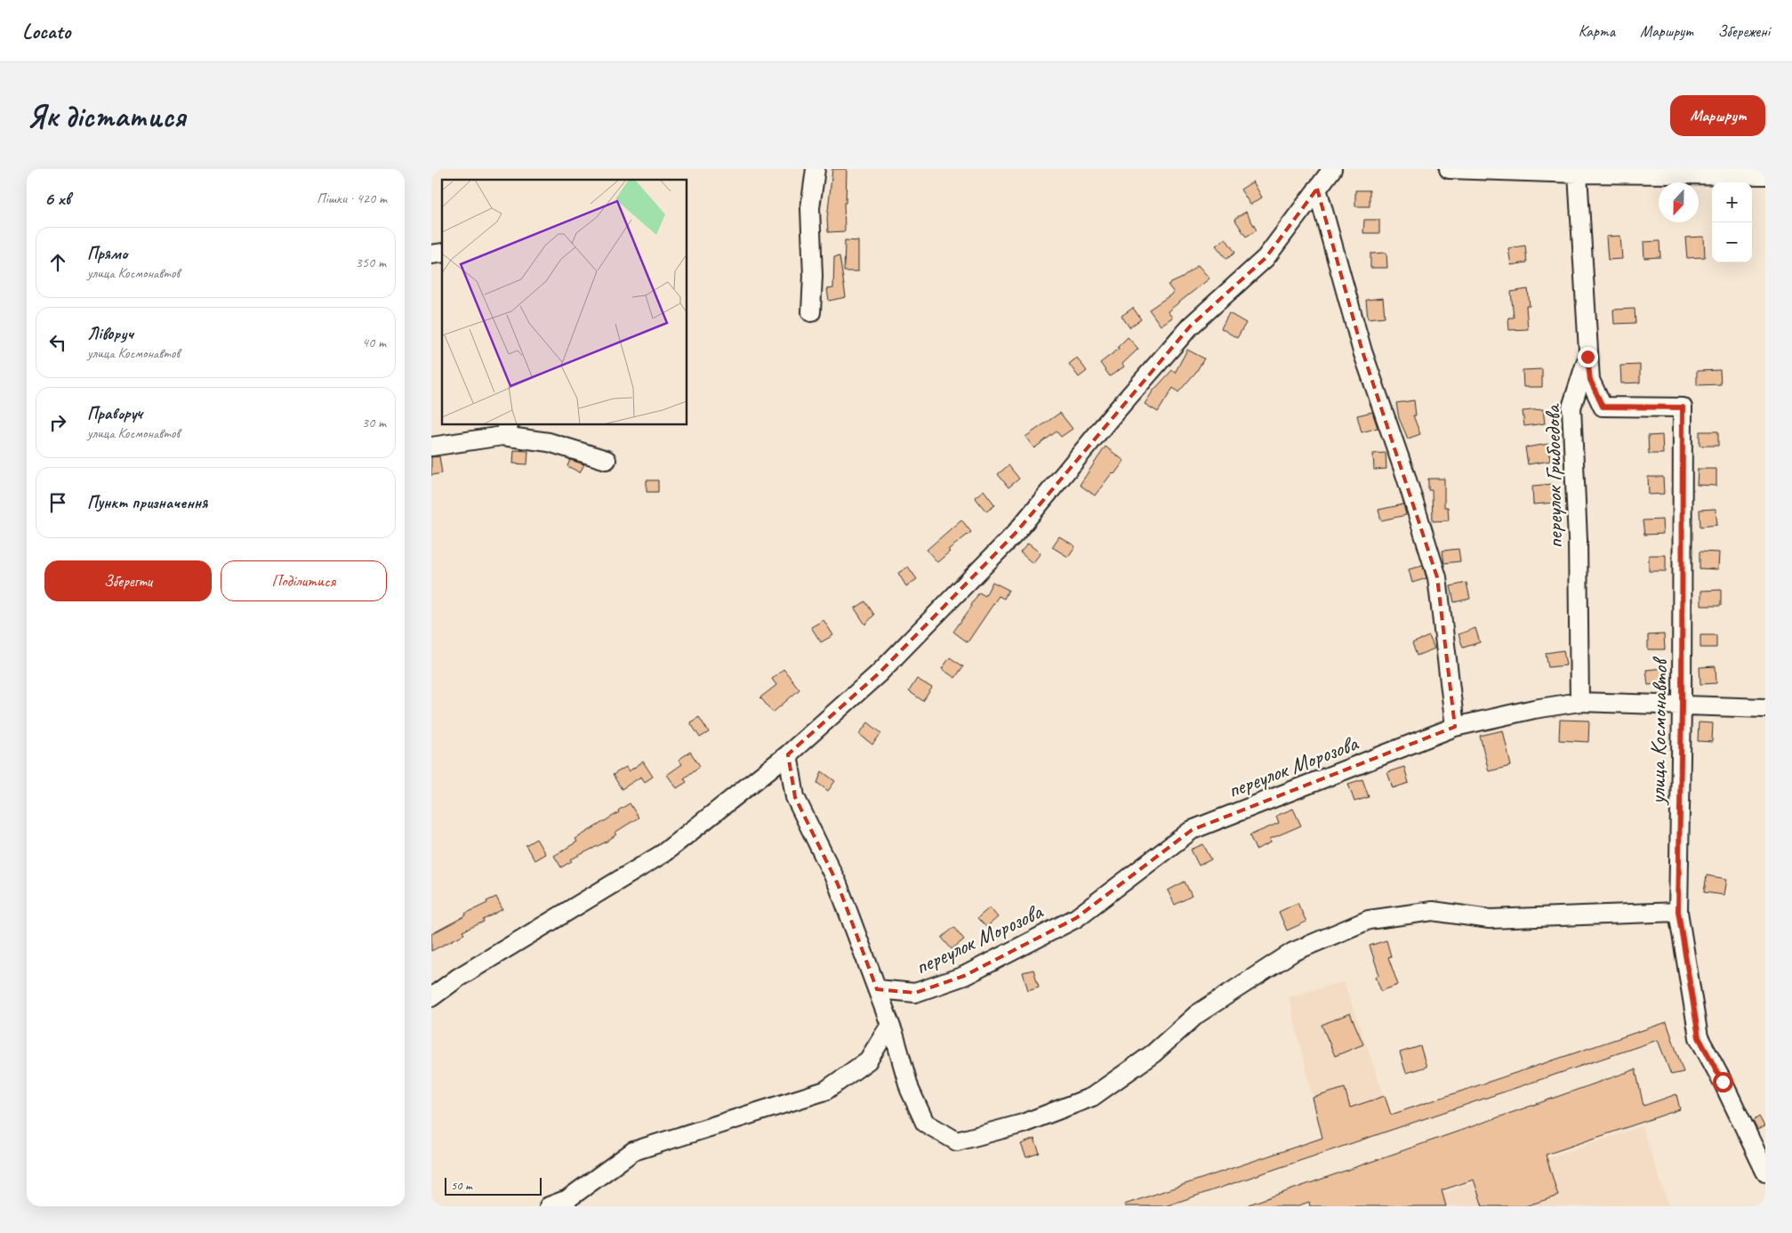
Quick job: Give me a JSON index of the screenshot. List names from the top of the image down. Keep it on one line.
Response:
{"streets":{"street":["переулок Грибоедова","улица Космонавтов","переулок Морозова"]},"crossings":[["переулок Грибоедова","улица Космонавтов"],["переулок Грибоедова","переулок Морозова"],["улица Космонавтов","переулок Морозова"]],"scale_bar":"50 m","north":"bottom","page":{"header":"Locato","nav":["Карта","Маршрут","Збережені"],"buttons":["Маршрут",["Зберегти","Поділитися"]],"title":"Як дістатися","heading":["6 хв","Пішки · 420 m"],"map_buttons":["+","−"],"list":[["Прямо","улица Космонавтов","350 m"],["Ліворуч","улица Космонавтов","40 m"],["Праворуч","улица Космонавтов","30 m"],"Пункт призначення"],"scale":"50 m"}}
